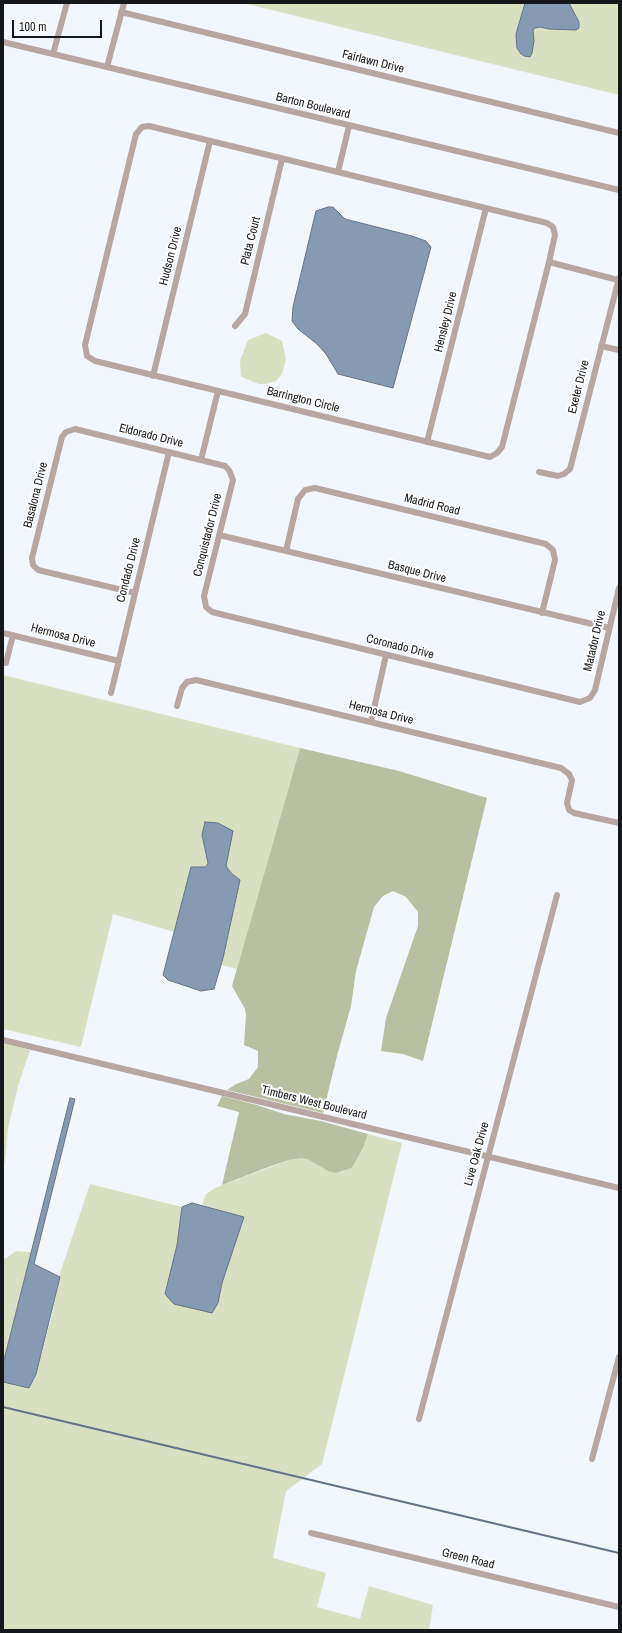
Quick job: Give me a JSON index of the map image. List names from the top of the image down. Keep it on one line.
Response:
{"streets":{"street":["Fairlawn Drive","Barton Boulevard","Plata Court","Hudson Drive","Hensley Drive","Exeter Drive","Barrington Circle","Eldorado Drive","Basalona Drive","Madrid Road","Conquistador Drive","Condado Drive","Basque Drive","Hermosa Drive","Matador Drive","Coronado Drive","Timbers West Boulevard","Live Oak Drive","Green Road"]},"crossings":[["Plata Court","Barrington Circle"],["Hudson Drive","Barrington Circle"],["Hensley Drive","Barrington Circle"],["Eldorado Drive","Basalona Drive"],["Eldorado Drive","Conquistador Drive"],["Eldorado Drive","Condado Drive"],["Basalona Drive","Condado Drive"],["Madrid Road","Basque Drive"],["Conquistador Drive","Basque Drive"],["Conquistador Drive","Coronado Drive"],["Condado Drive","Hermosa Drive"],["Basque Drive","Matador Drive"],["Matador Drive","Coronado Drive"],["Timbers West Boulevard","Live Oak Drive"]],"scale_bar":"100 m"}
